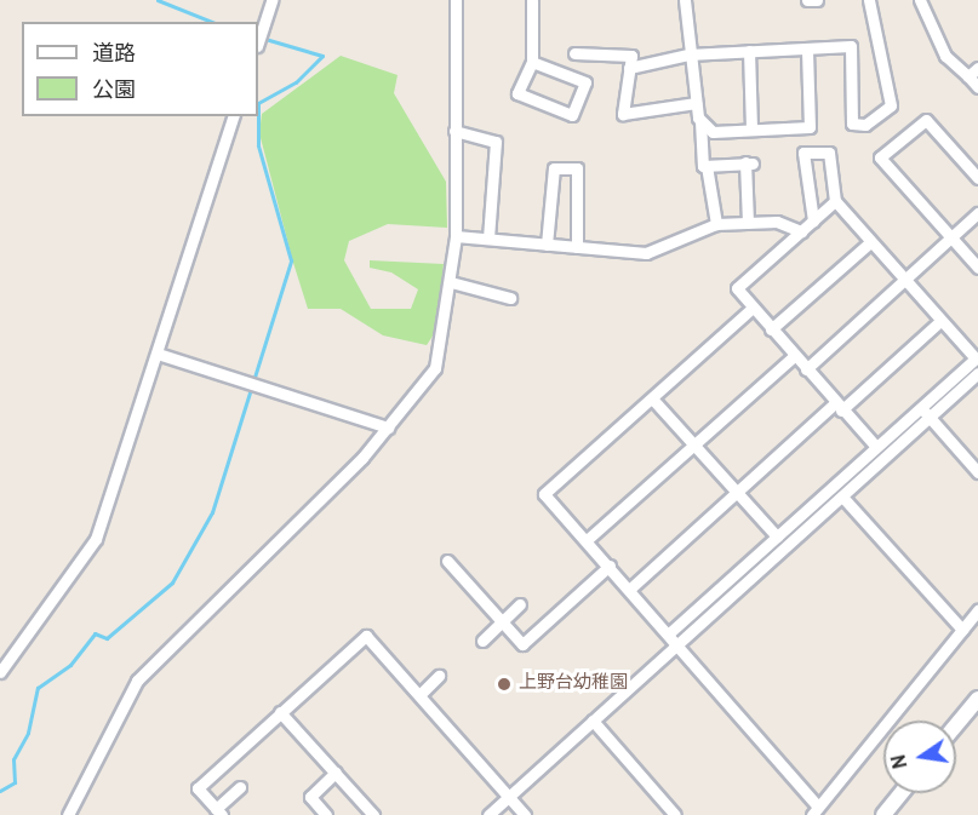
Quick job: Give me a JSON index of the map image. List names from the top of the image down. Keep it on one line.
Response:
{"places":["上野台幼稚園"],"legend":["道路","公園"],"north":"left"}
